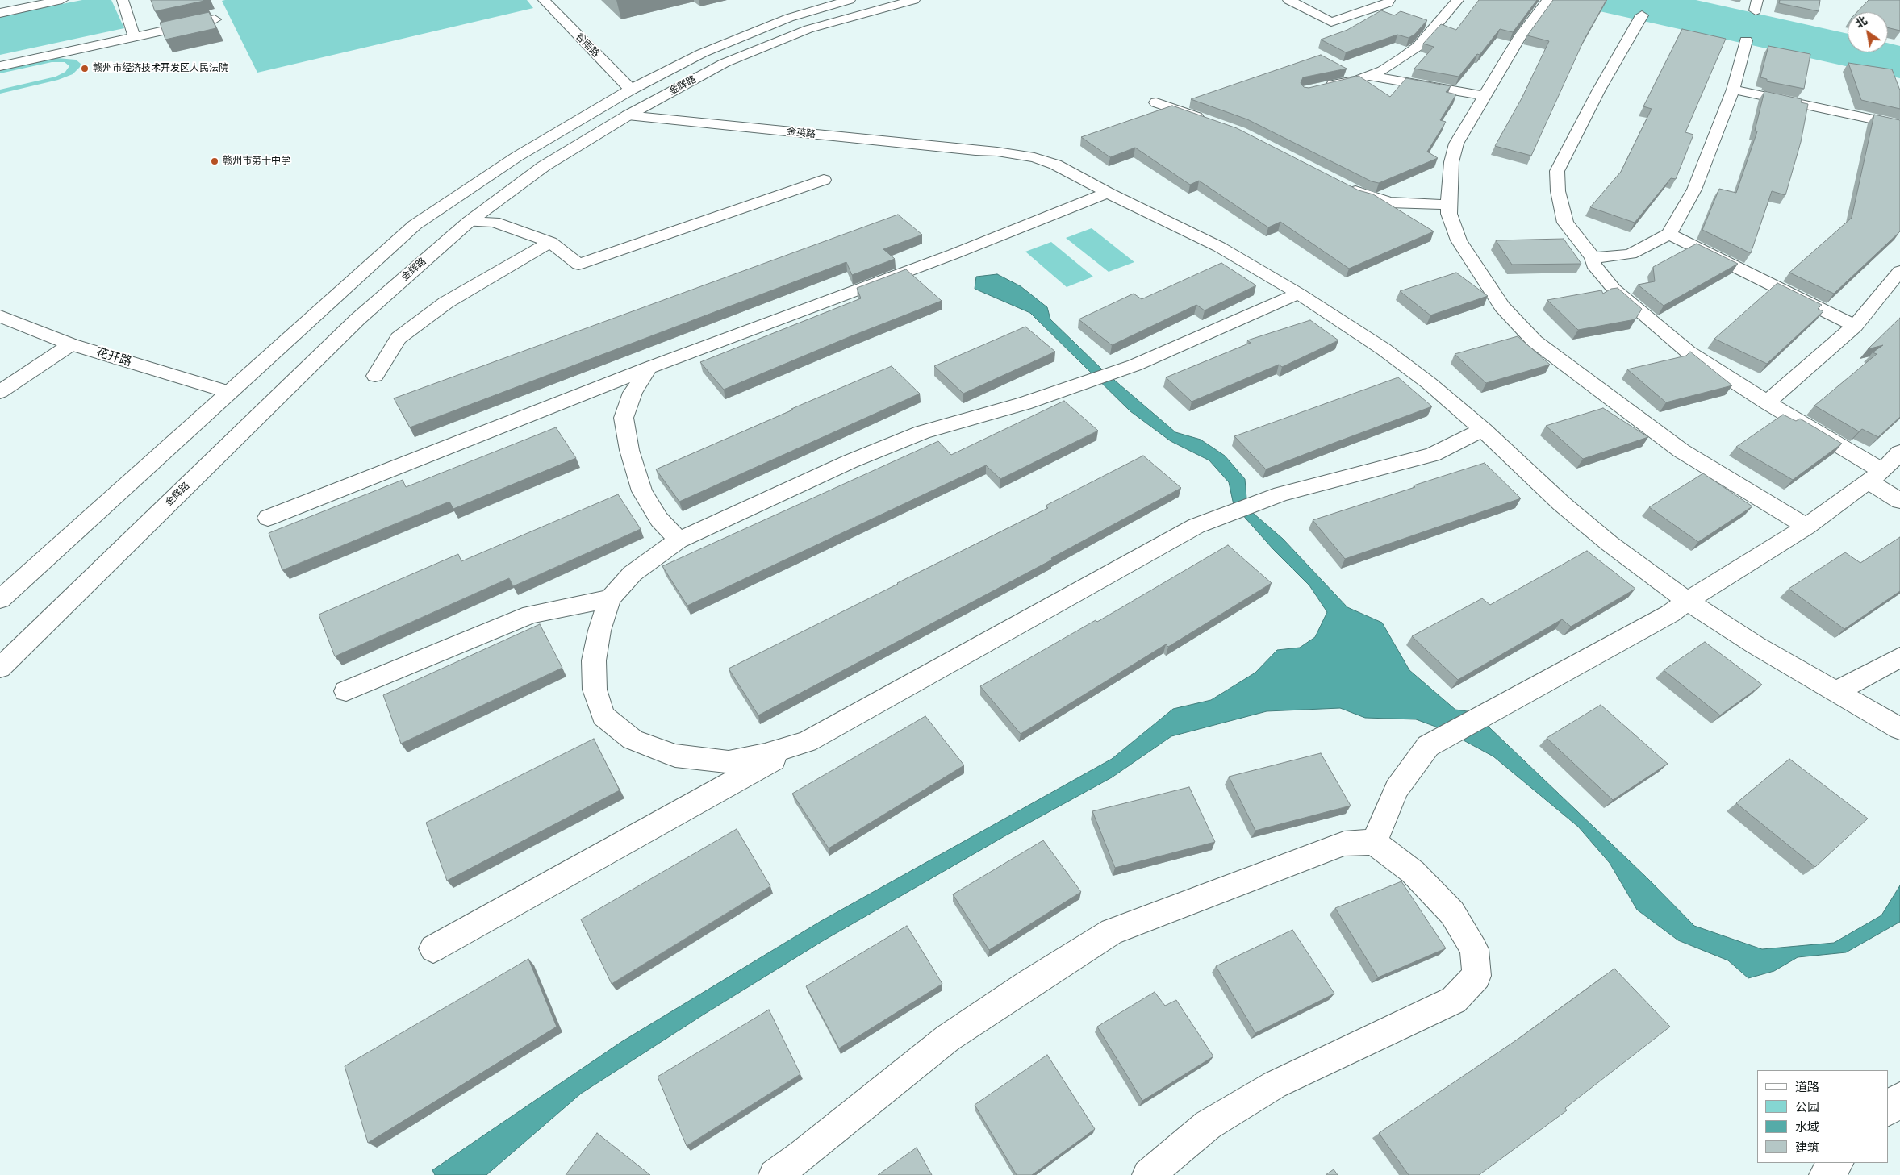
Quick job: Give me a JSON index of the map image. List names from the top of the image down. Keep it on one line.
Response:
{"streets":{"street":["谷雨路","金辉路","金英路","花开路"]},"crossings":[["谷雨路","金辉路"],["金辉路","金英路"],["金辉路","花开路"]],"places":["赣州市经济技术开发区人民法院","赣州市第十中学"],"legend":["道路","公园","水域","建筑"],"north":"top left"}
